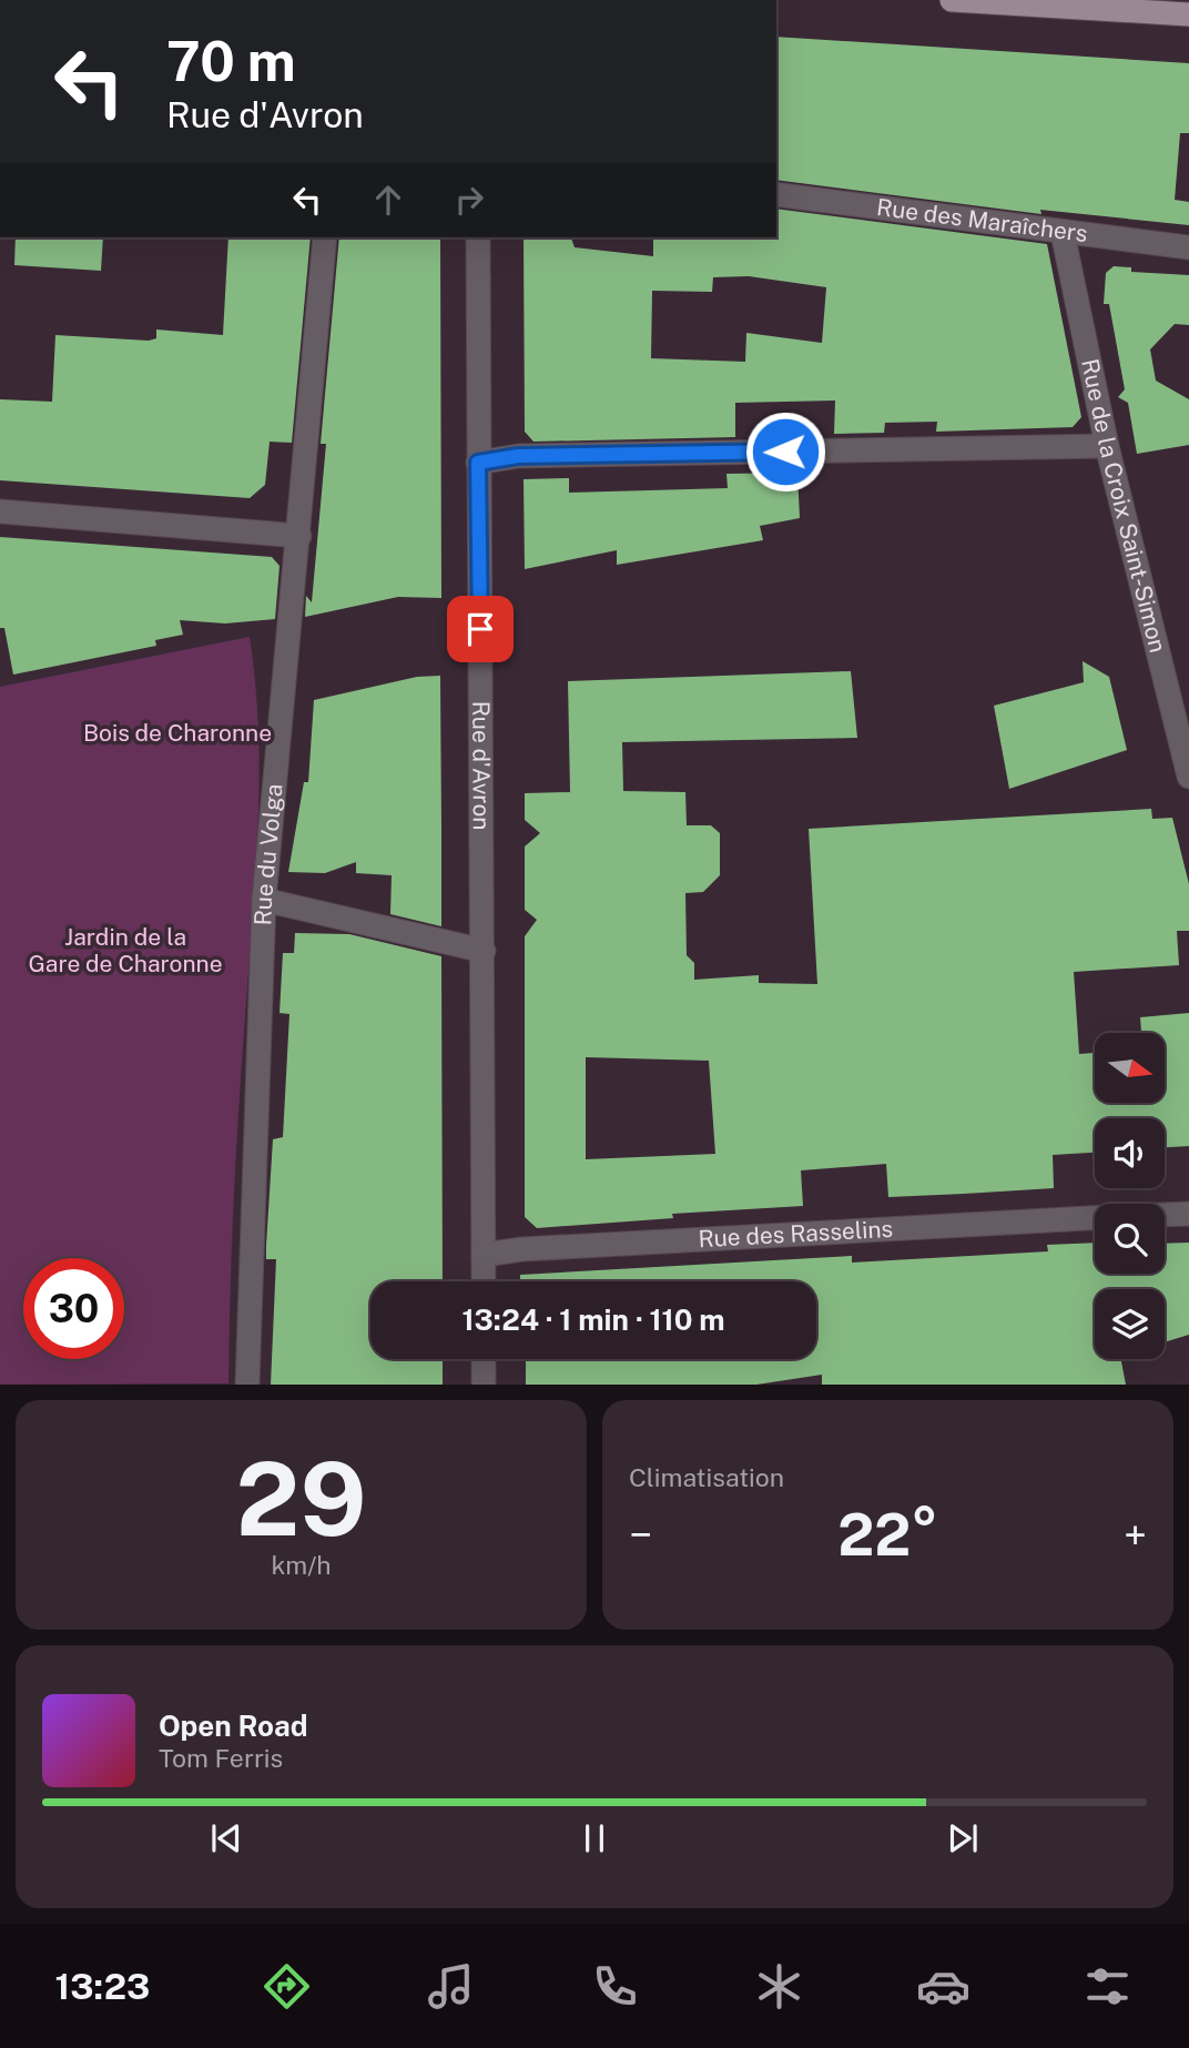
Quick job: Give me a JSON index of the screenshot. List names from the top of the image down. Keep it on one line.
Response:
{"streets":{"street":["Rue des Maraîchers","Rue de la Croix Saint-Simon","Rue d'Avron","Rue du Volga","Rue des Rasselins"]},"crossings":[["Rue des Maraîchers","Rue de la Croix Saint-Simon"],["Rue d'Avron","Rue des Rasselins"]],"parks":["Bois de Charonne","Jardin de la Gare de Charonne"],"north":"right","page":{"turn":["70 m","Rue d'Avron"],"limit":"30","trip":"13:24 · 1 min · 110 m","tile":[["29","km/h"],"Climatisation"],"heat":["−","22°","+"],"song":["Open Road","Tom Ferris"],"tabs":"13:23"}}
